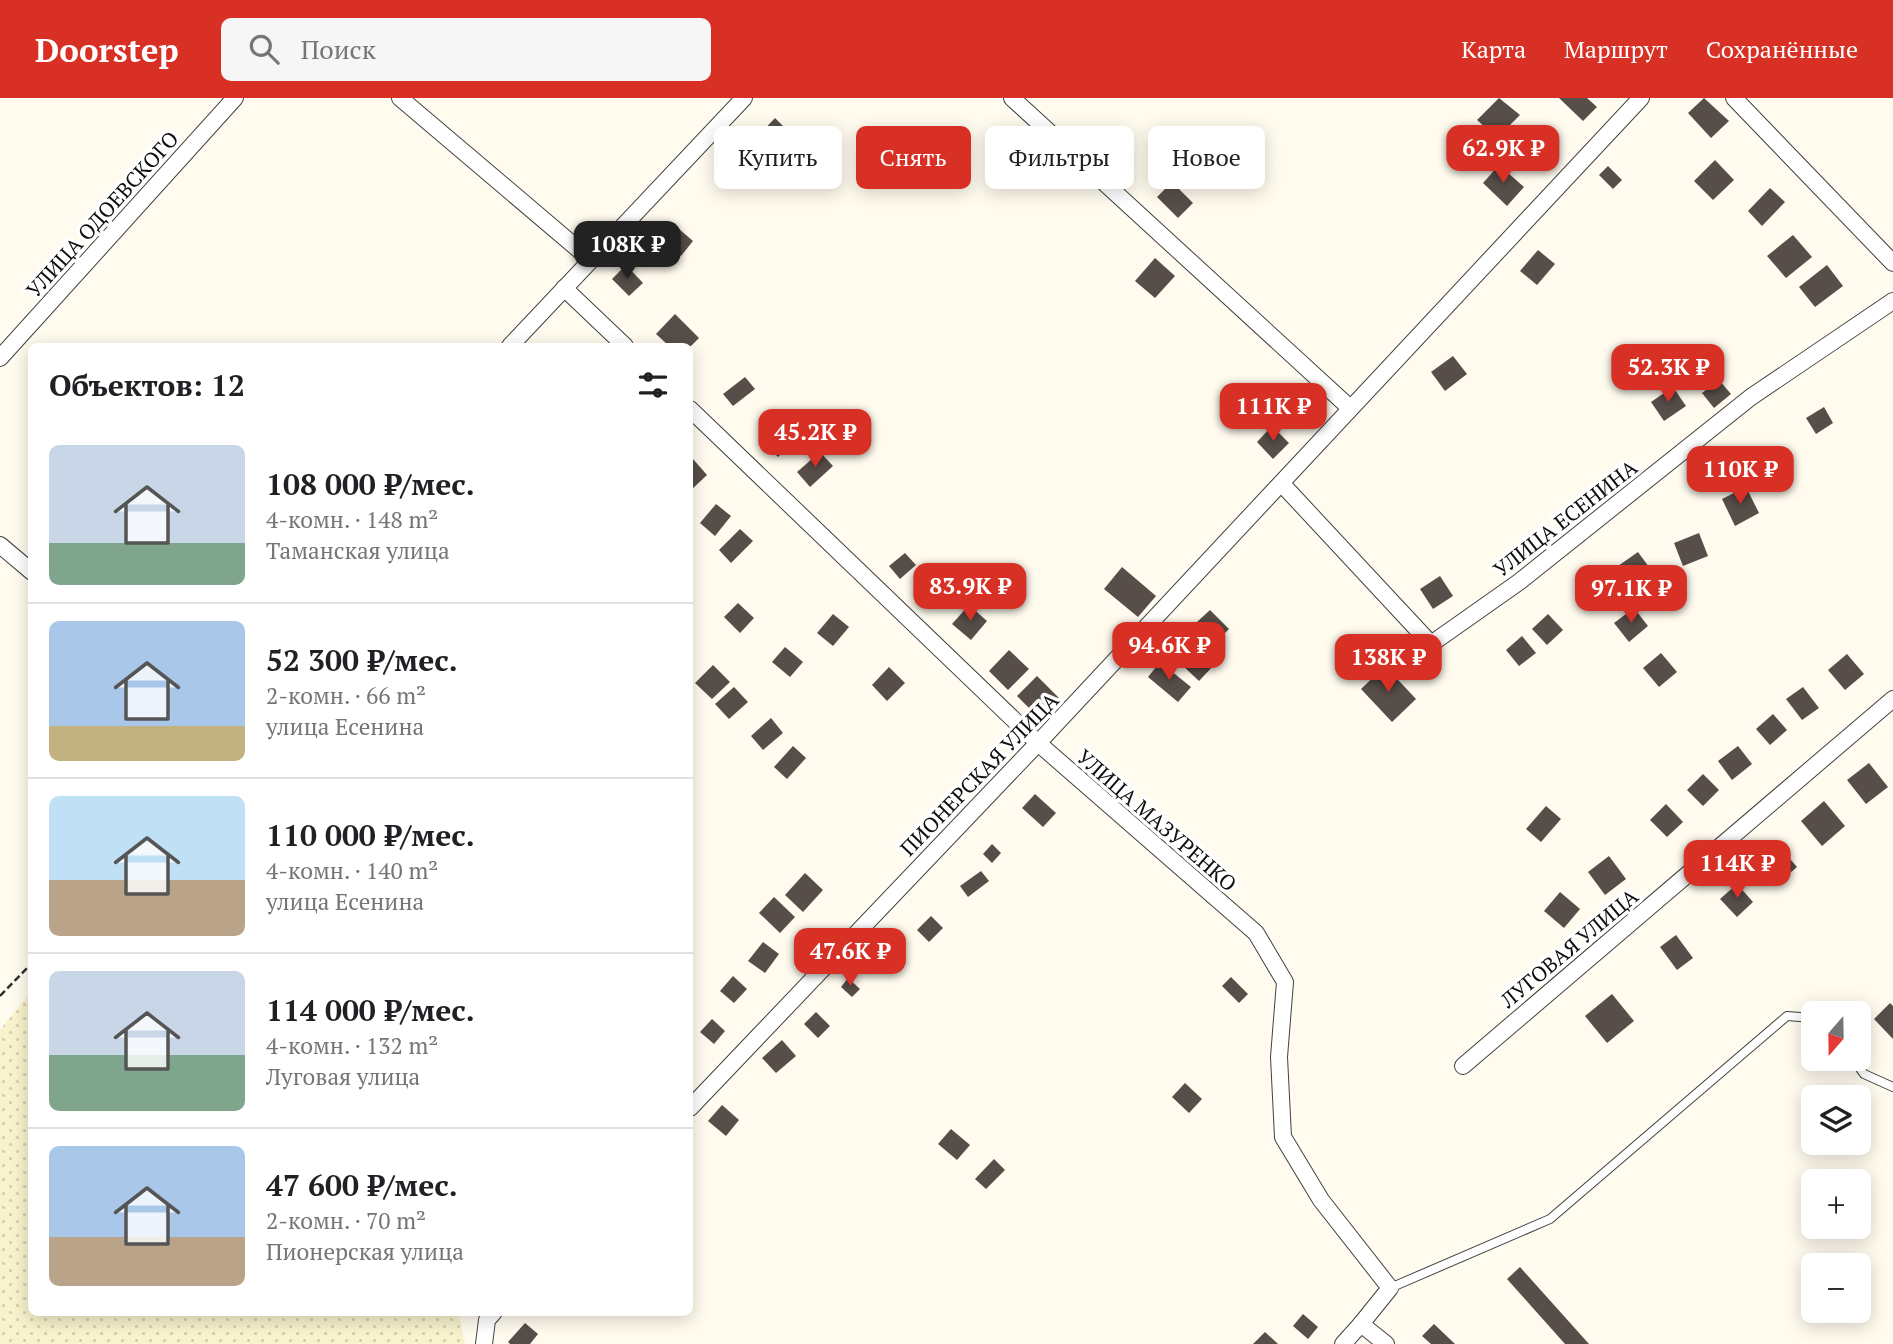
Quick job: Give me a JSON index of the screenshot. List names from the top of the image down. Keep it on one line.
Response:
{"streets":{"street":["УЛИЦА ОДОЕВСКОГО","УЛИЦА ЕСЕНИНА","ПИОНЕРСКАЯ УЛИЦА","УЛИЦА МАЗУРЕНКО","ЛУГОВАЯ УЛИЦА"]},"crossings":[["УЛИЦА ЕСЕНИНА","ПИОНЕРСКАЯ УЛИЦА"],["ПИОНЕРСКАЯ УЛИЦА","УЛИЦА МАЗУРЕНКО"]],"north":"bottom","page":{"header":"Doorstep","search":"Поиск","nav":["Карта","Маршрут","Сохранённые"],"price":["62.9K ₽","108K ₽","52.3K ₽","111K ₽","45.2K ₽","110K ₽","83.9K ₽","97.1K ₽","94.6K ₽","138K ₽","114K ₽","47.6K ₽"],"chip":["Купить","Снять","Фильтры","Новое"],"heading":"Объектов: 12","list":[{"name":"108 000 ₽/мес.","note":"4-комн. · 148 m² · Таманская улица"},{"name":"52 300 ₽/мес.","note":"2-комн. · 66 m² · улица Есенина"},{"name":"110 000 ₽/мес.","note":"4-комн. · 140 m² · улица Есенина"},{"name":"114 000 ₽/мес.","note":"4-комн. · 132 m² · Луговая улица"},{"name":"47 600 ₽/мес.","note":"2-комн. · 70 m² · Пионерская улица"}],"map_buttons":["+","−"]}}
